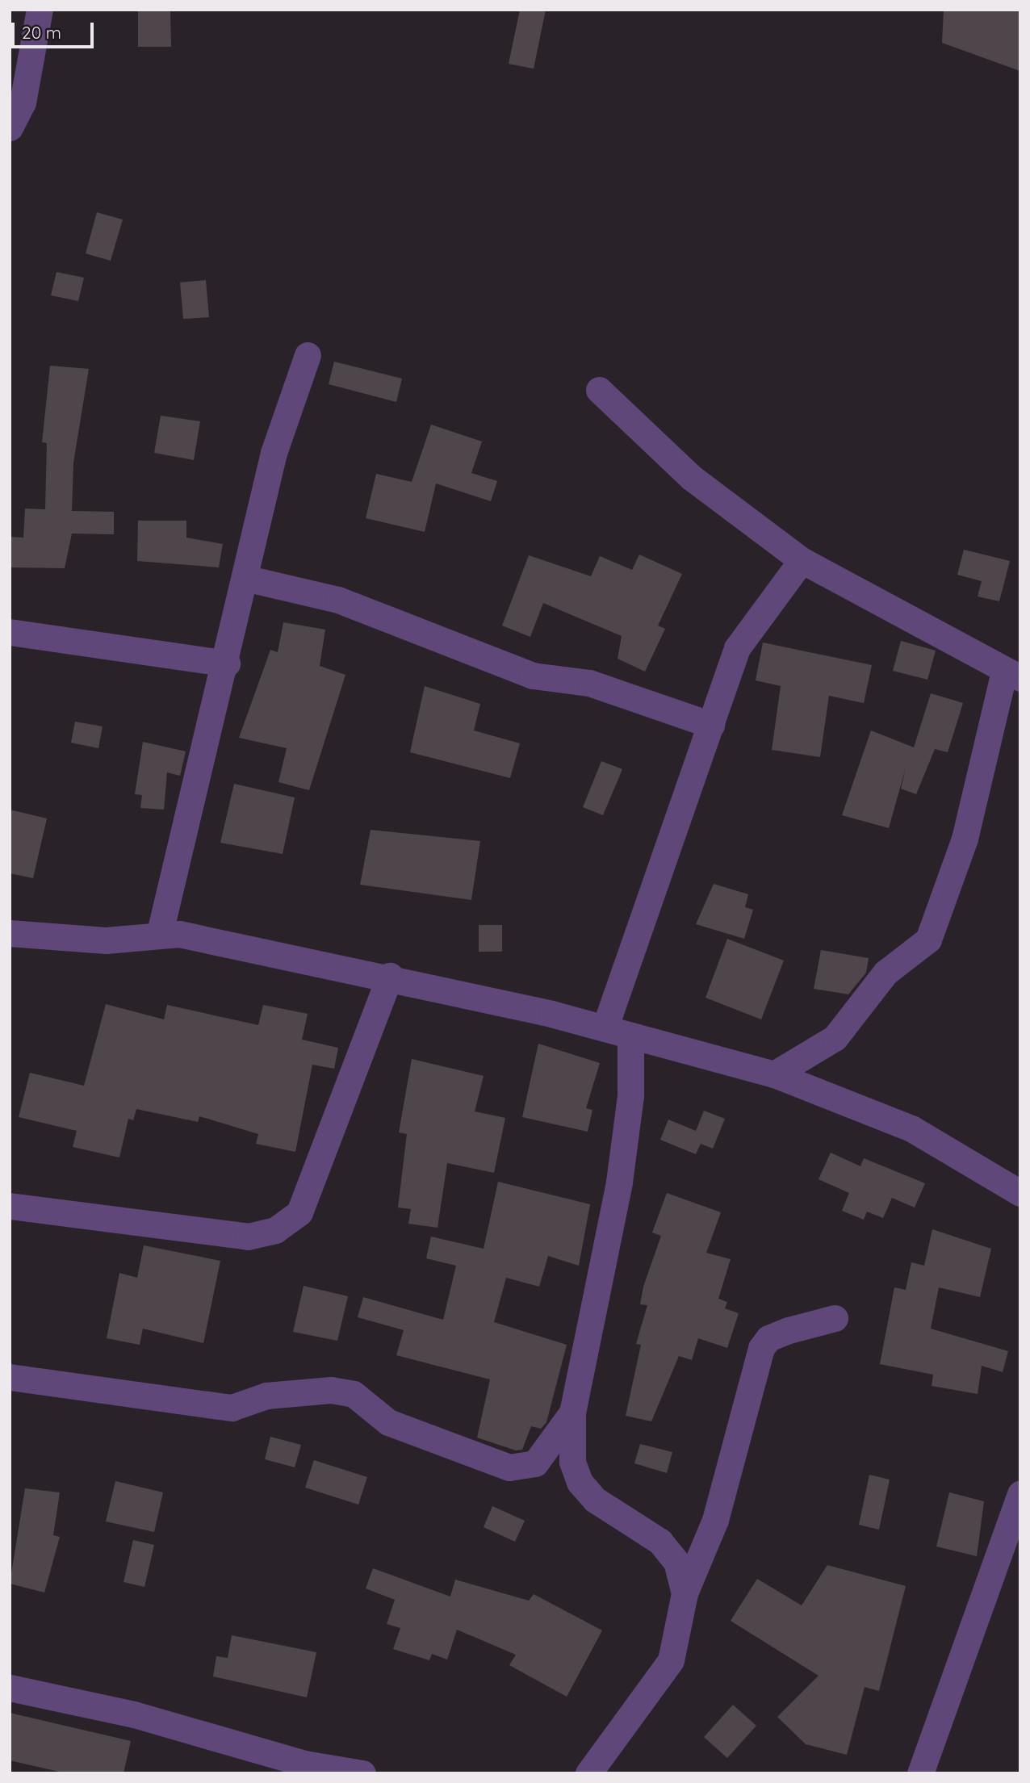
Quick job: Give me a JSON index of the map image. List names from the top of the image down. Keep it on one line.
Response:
{"scale_bar":"20 m"}
